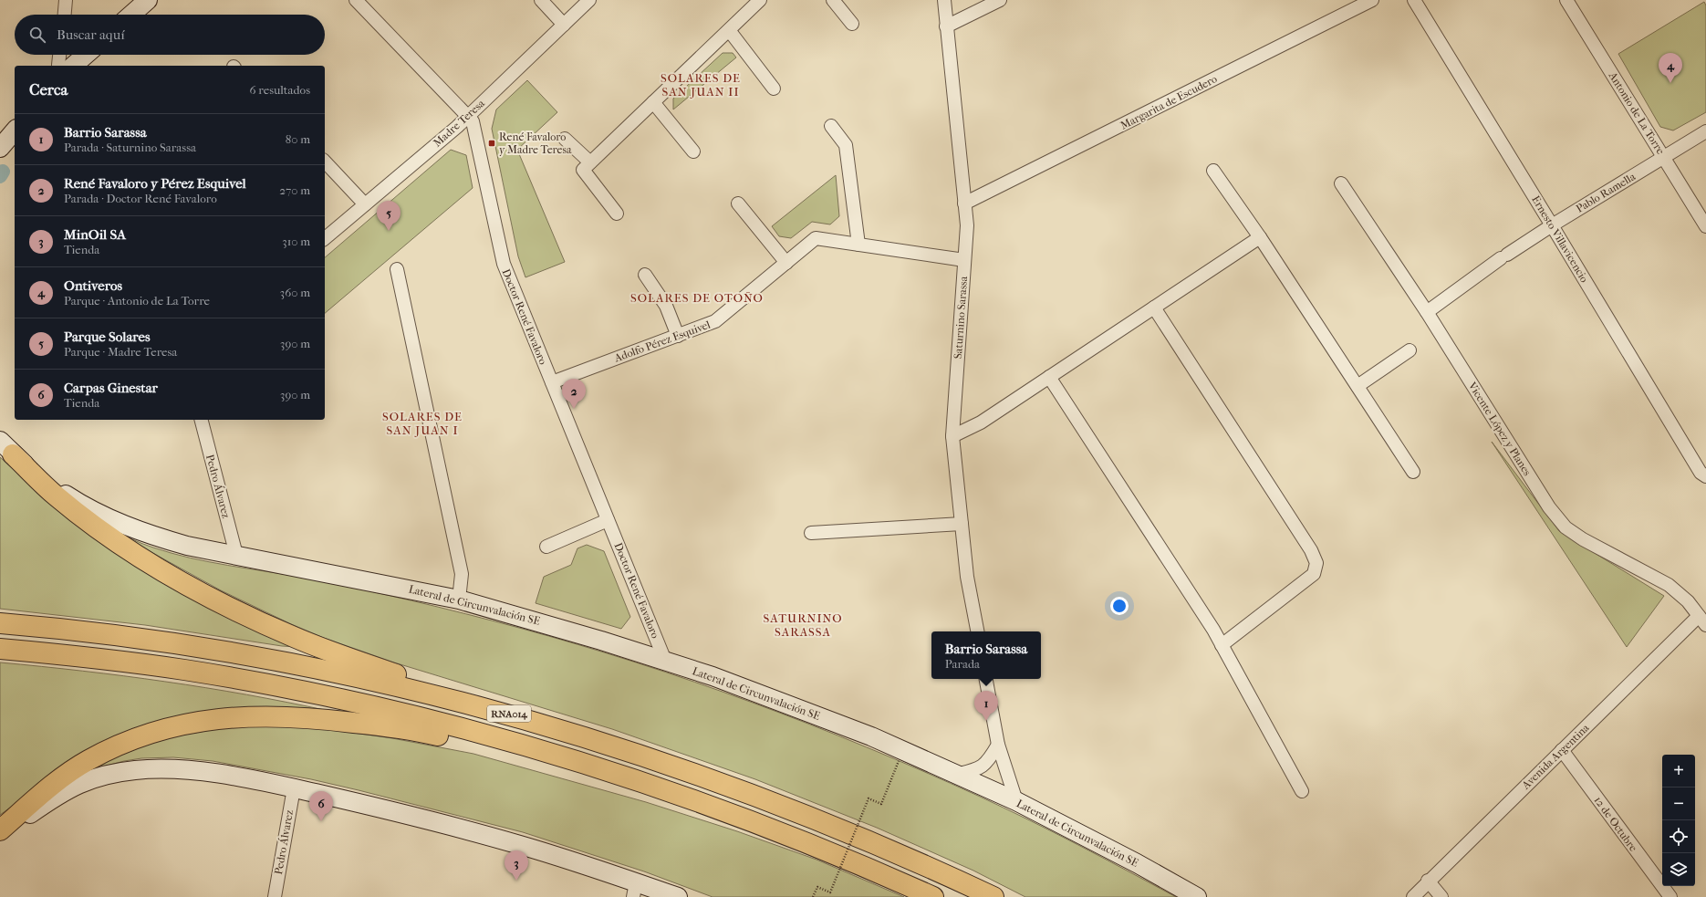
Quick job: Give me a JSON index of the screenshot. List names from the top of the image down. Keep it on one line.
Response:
{"streets":{"highway":["RNA014"],"street":["Margarita de Escudero","Antonio de La Torre","Madre Teresa","Pablo Ramella","Ernesto Villavicencio","Doctor René Favaloro","Saturnino Sarassa","Adolfo Pérez Esquivel","Vicente López y Planes","Pedro Álvarez","Lateral de Circunvalación SE","Avenida Argentina","12 de Octubre"]},"crossings":[["Margarita de Escudero","Saturnino Sarassa"],["Antonio de La Torre","Pablo Ramella"],["Madre Teresa","Doctor René Favaloro"],["Pablo Ramella","Ernesto Villavicencio"],["Pablo Ramella","Vicente López y Planes"],["Doctor René Favaloro","Adolfo Pérez Esquivel"],["Doctor René Favaloro","Lateral de Circunvalación SE"],["Saturnino Sarassa","Adolfo Pérez Esquivel"],["Vicente López y Planes","Avenida Argentina"],["Pedro Álvarez","Lateral de Circunvalación SE"],["Avenida Argentina","12 de Octubre"]],"districts":["SOLARES DE SAN JUAN II","SOLARES DE OTOÑO","SOLARES DE SAN JUAN I","SATURNINO SARASSA"],"places":{"transit":["René Favaloro y Madre Teresa"]},"page":{"search":"Buscar aquí","pins":["4","5","2","1","6","3"],"heading":["Cerca","6 resultados"],"list":[{"mark":"1","name":"Barrio Sarassa","note":"Parada · Saturnino Sarassa","value":"80 m"},{"mark":"2","name":"René Favaloro y Pérez Esquivel","note":"Parada · Doctor René Favaloro","value":"270 m"},{"mark":"3","name":"MinOil SA","note":"Tienda","value":"310 m"},{"mark":"4","name":"Ontiveros","note":"Parque · Antonio de La Torre","value":"360 m"},{"mark":"5","name":"Parque Solares","note":"Parque · Madre Teresa","value":"390 m"},{"mark":"6","name":"Carpas Ginestar","note":"Tienda","value":"390 m"}],"popup":["Barrio Sarassa","Parada"],"map_buttons":["+","−"]}}
